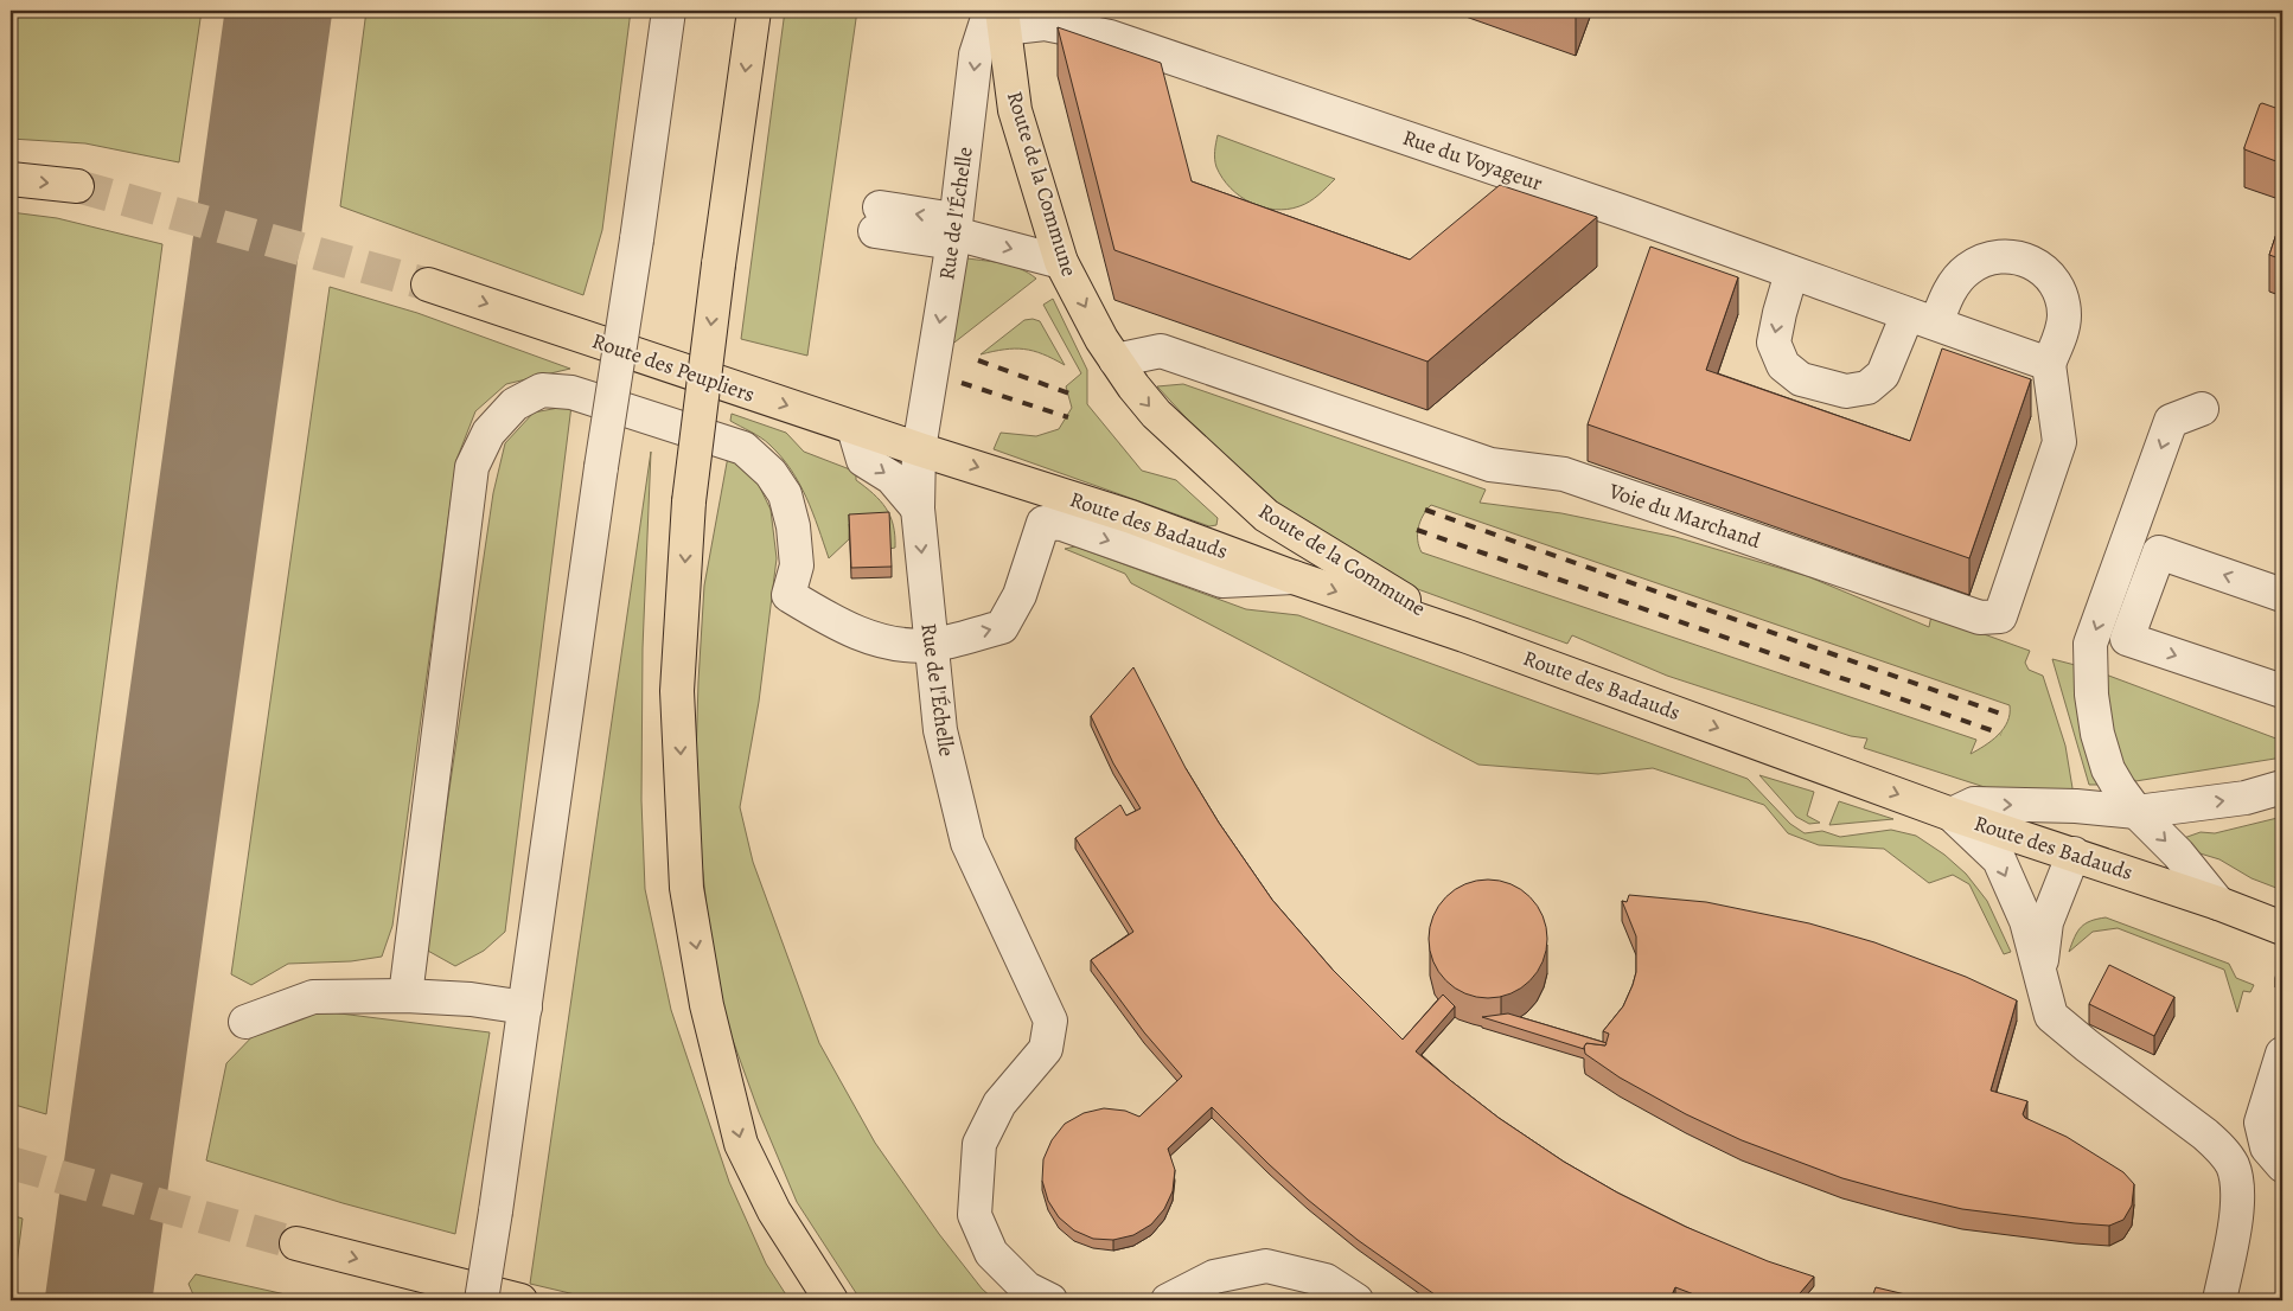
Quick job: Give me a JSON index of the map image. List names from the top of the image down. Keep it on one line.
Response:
{"streets":{"main road":["Route de la Commune","Route des Peupliers","Route des Badauds"],"street":["Rue du Voyageur","Rue de l'Échelle","Voie du Marchand"]},"crossings":[["Rue du Voyageur","Route de la Commune"],["Rue du Voyageur","Rue de l'Échelle"],["Rue du Voyageur","Voie du Marchand"],["Route de la Commune","Rue de l'Échelle"],["Route de la Commune","Voie du Marchand"],["Route de la Commune","Route des Badauds"],["Rue de l'Échelle","Route des Peupliers"],["Rue de l'Échelle","Route des Badauds"],["Route des Peupliers","Route des Badauds"]],"one_way":["Route de la Commune","Rue de l'Échelle","Route des Peupliers","Route des Badauds"]}
